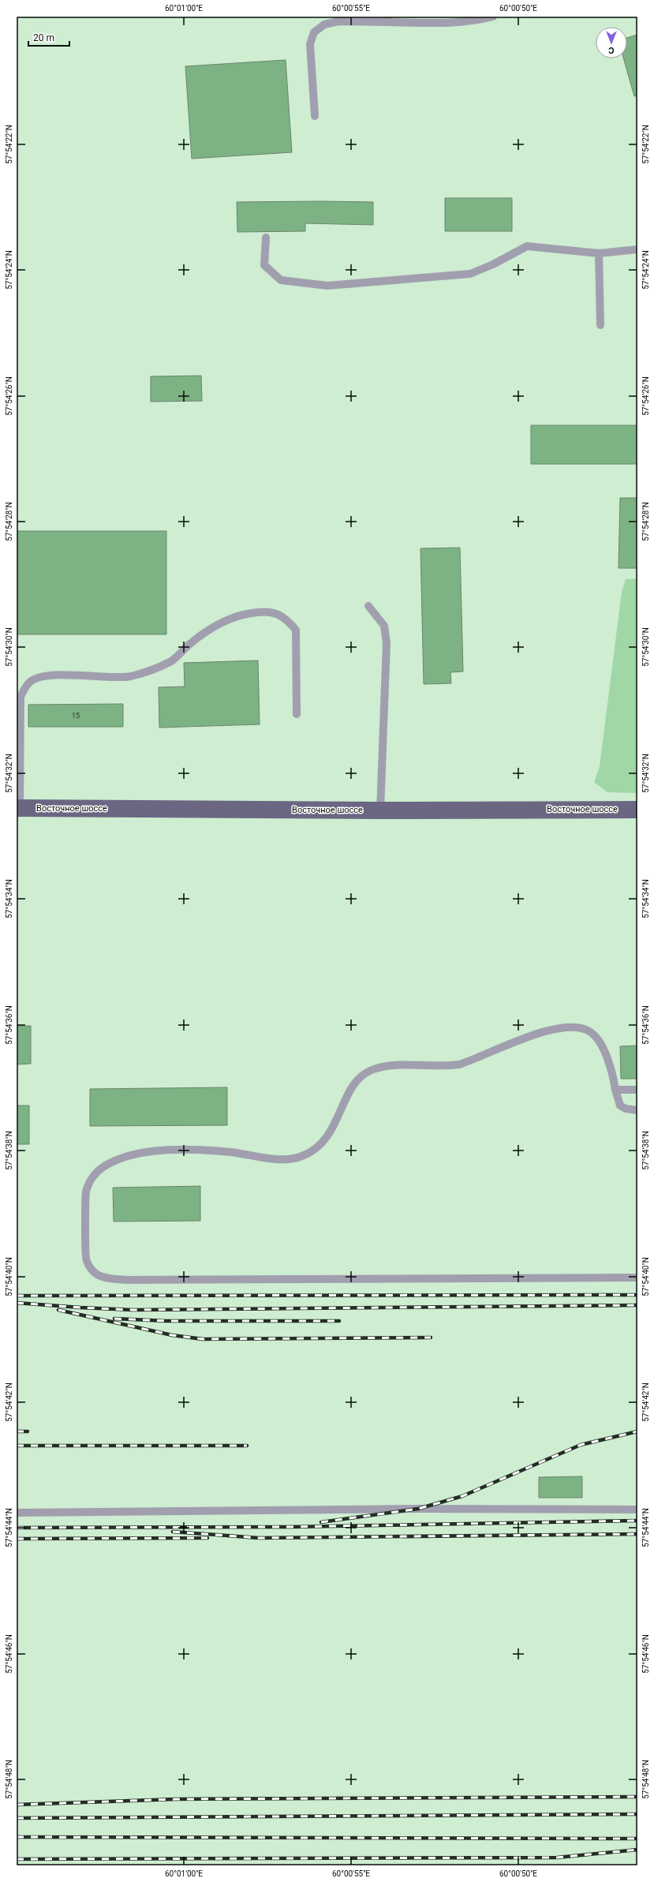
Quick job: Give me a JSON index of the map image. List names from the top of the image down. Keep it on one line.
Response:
{"streets":{"main road":["Восточное шоссе"]},"house_numbers":["15"],"scale_bar":"20 m","north":"bottom","coordinates":["60°01'00\"E","60°00'55\"E","60°00'50\"E","57°54'22\"N","57°54'24\"N","57°54'26\"N","57°54'28\"N","57°54'30\"N","57°54'32\"N","57°54'34\"N","57°54'36\"N","57°54'38\"N","57°54'40\"N","57°54'42\"N","57°54'44\"N","57°54'46\"N","57°54'48\"N"]}
